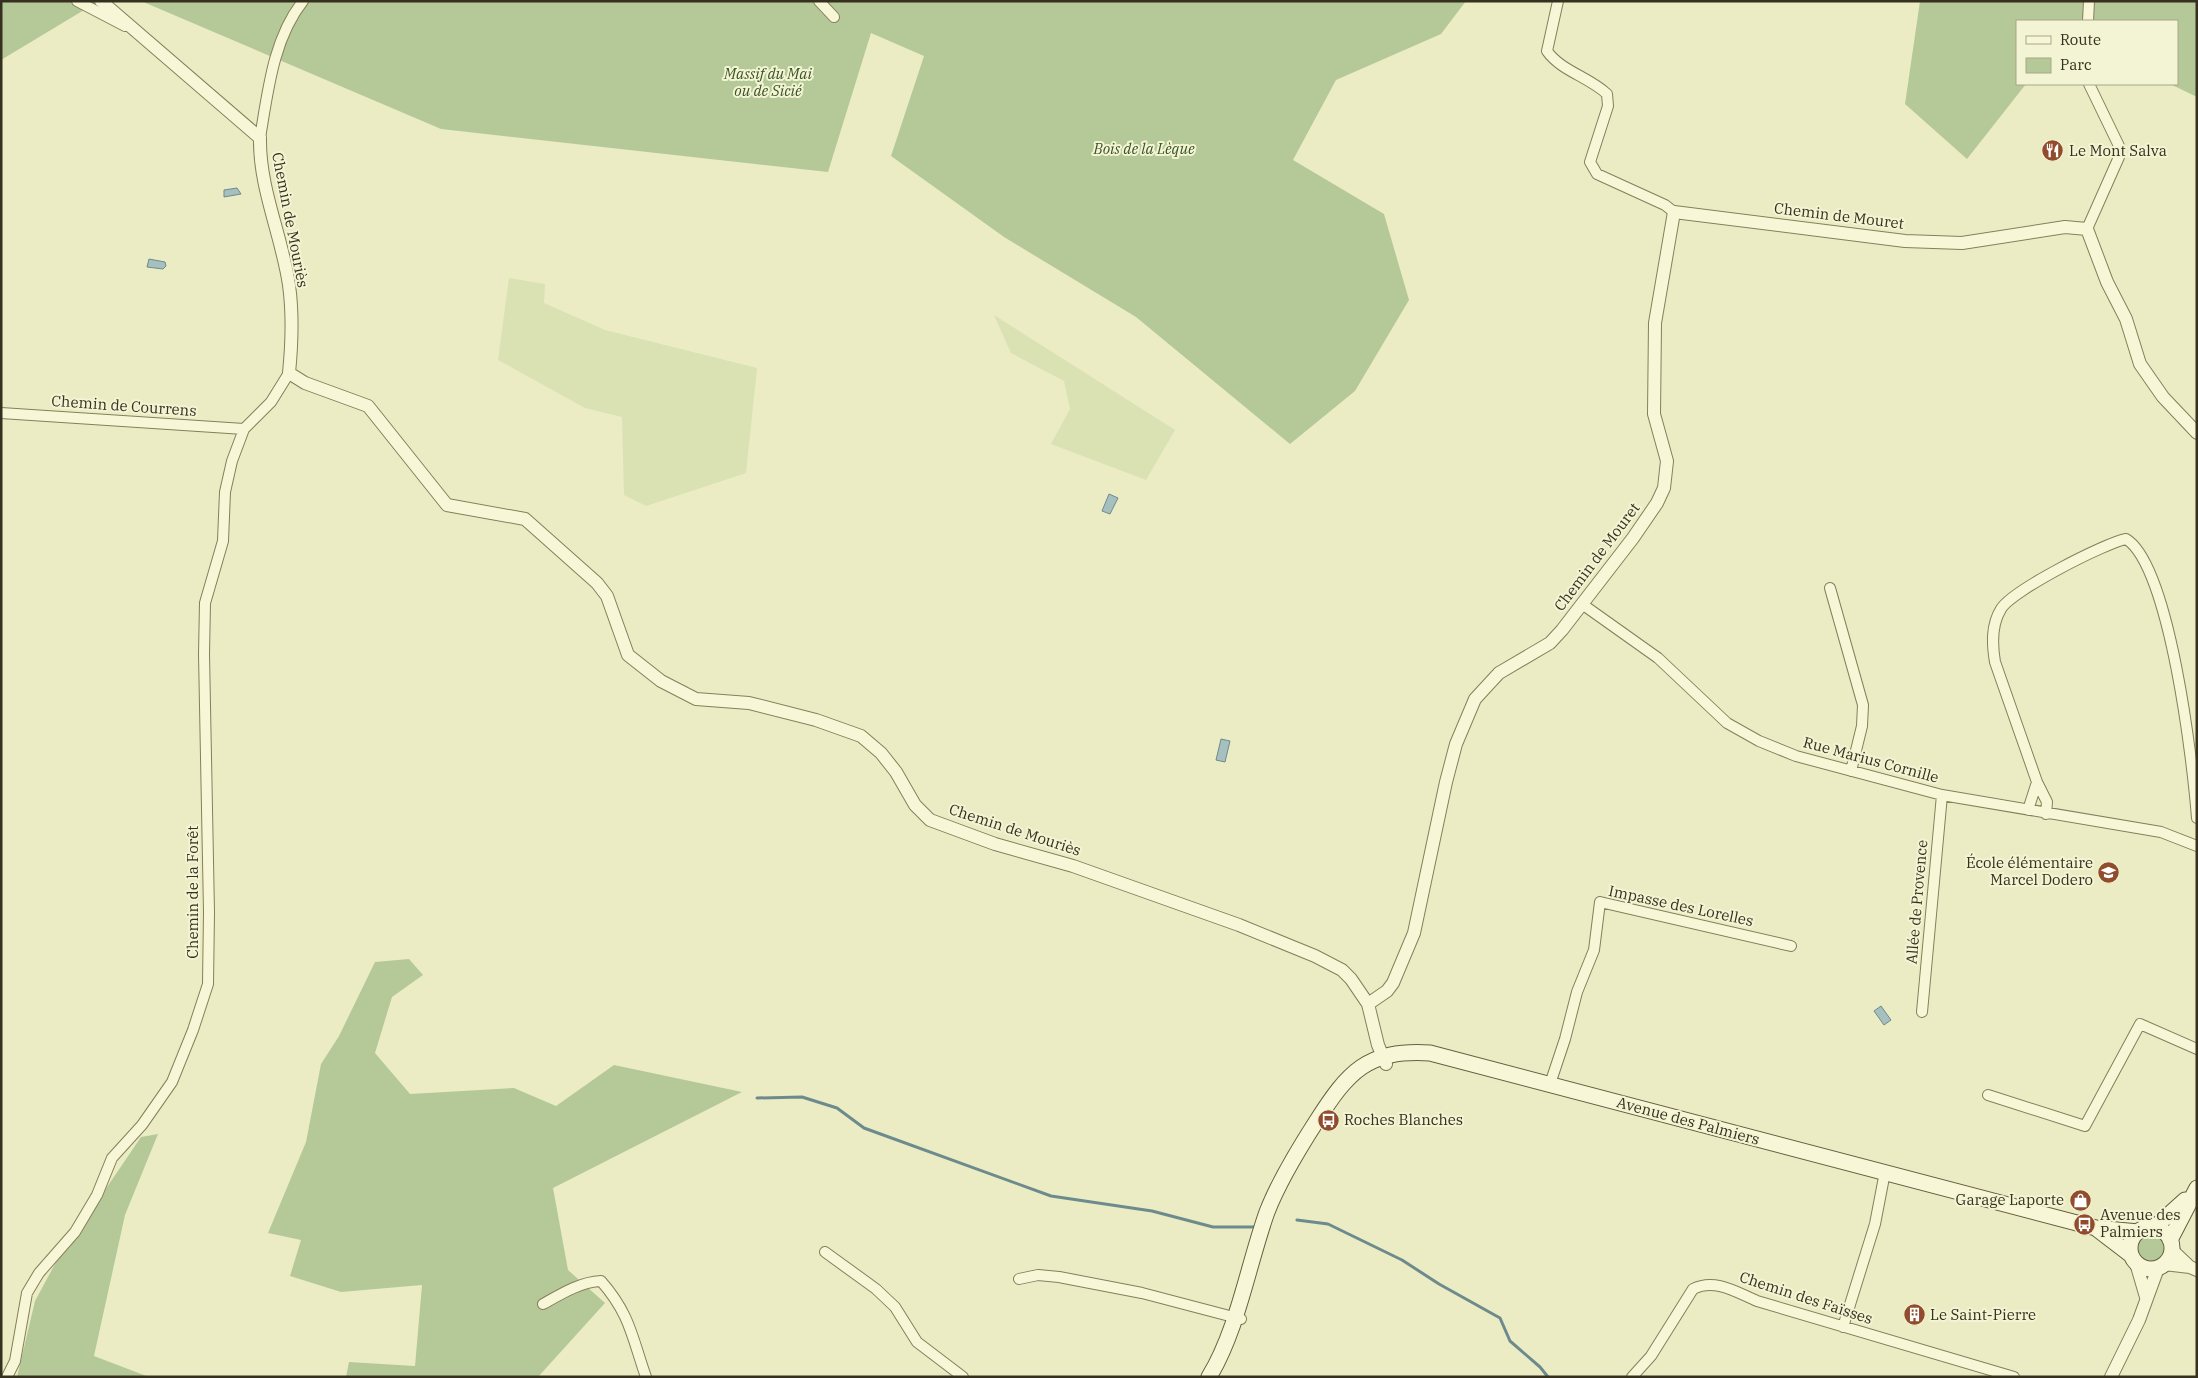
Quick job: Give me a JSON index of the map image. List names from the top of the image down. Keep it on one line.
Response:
{"streets":{"main road":["Avenue des Palmiers"],"street":["Chemin de Mouret","Chemin de Mouriès","Chemin de Courrens","Rue Marius Cornille","Chemin de la Forêt","Allée de Provence","Impasse des Lorelles","Chemin des Faïsses"]},"crossings":[["Chemin de Mouret","Chemin de Mouriès"],["Chemin de Mouret","Rue Marius Cornille"],["Chemin de Mouriès","Chemin de la Forêt"],["Chemin de Mouriès","Avenue des Palmiers"],["Chemin de Courrens","Chemin de la Forêt"],["Rue Marius Cornille","Allée de Provence"],["Impasse des Lorelles","Avenue des Palmiers"]],"parks":["Massif du Mai ou de Sicié","Bois de la Lèque"],"places":{"restaurant":["Le Mont Salva"],"school or university":["École élémentaire Marcel Dodero"],"bus stop":["Roches Blanches","Avenue des Palmiers"],"shop":["Garage Laporte"],"building":["Le Saint-Pierre"]},"legend":["Route","Parc"]}
